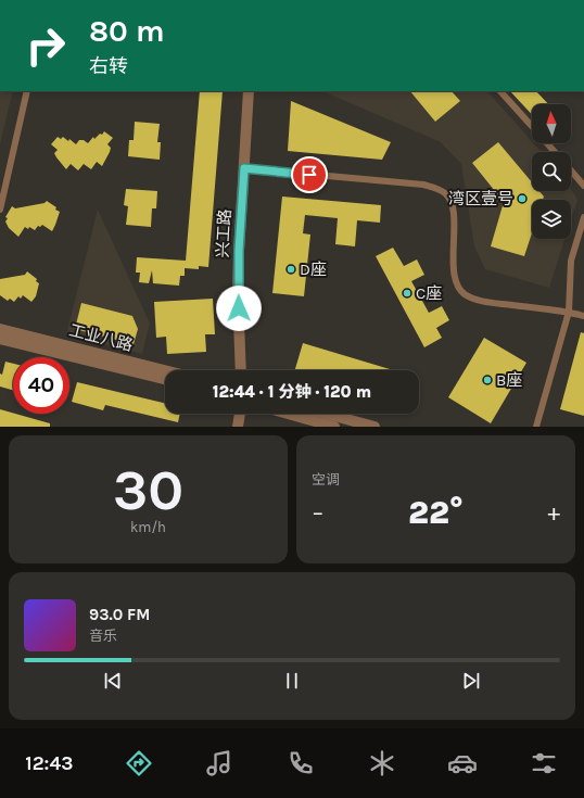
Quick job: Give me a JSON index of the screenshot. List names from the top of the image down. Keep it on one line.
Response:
{"streets":{"street":["兴工路","工业八路"]},"places":["湾区壹号","D座","C座","B座"],"north":"top","page":{"turn":["80 m","右转"],"limit":"40","trip":"12:44 · 1 分钟 · 120 m","tile":[["30","km/h"],"空调"],"heat":["−","22°","+"],"song":["93.0 FM","音乐"],"tabs":"12:43"}}
